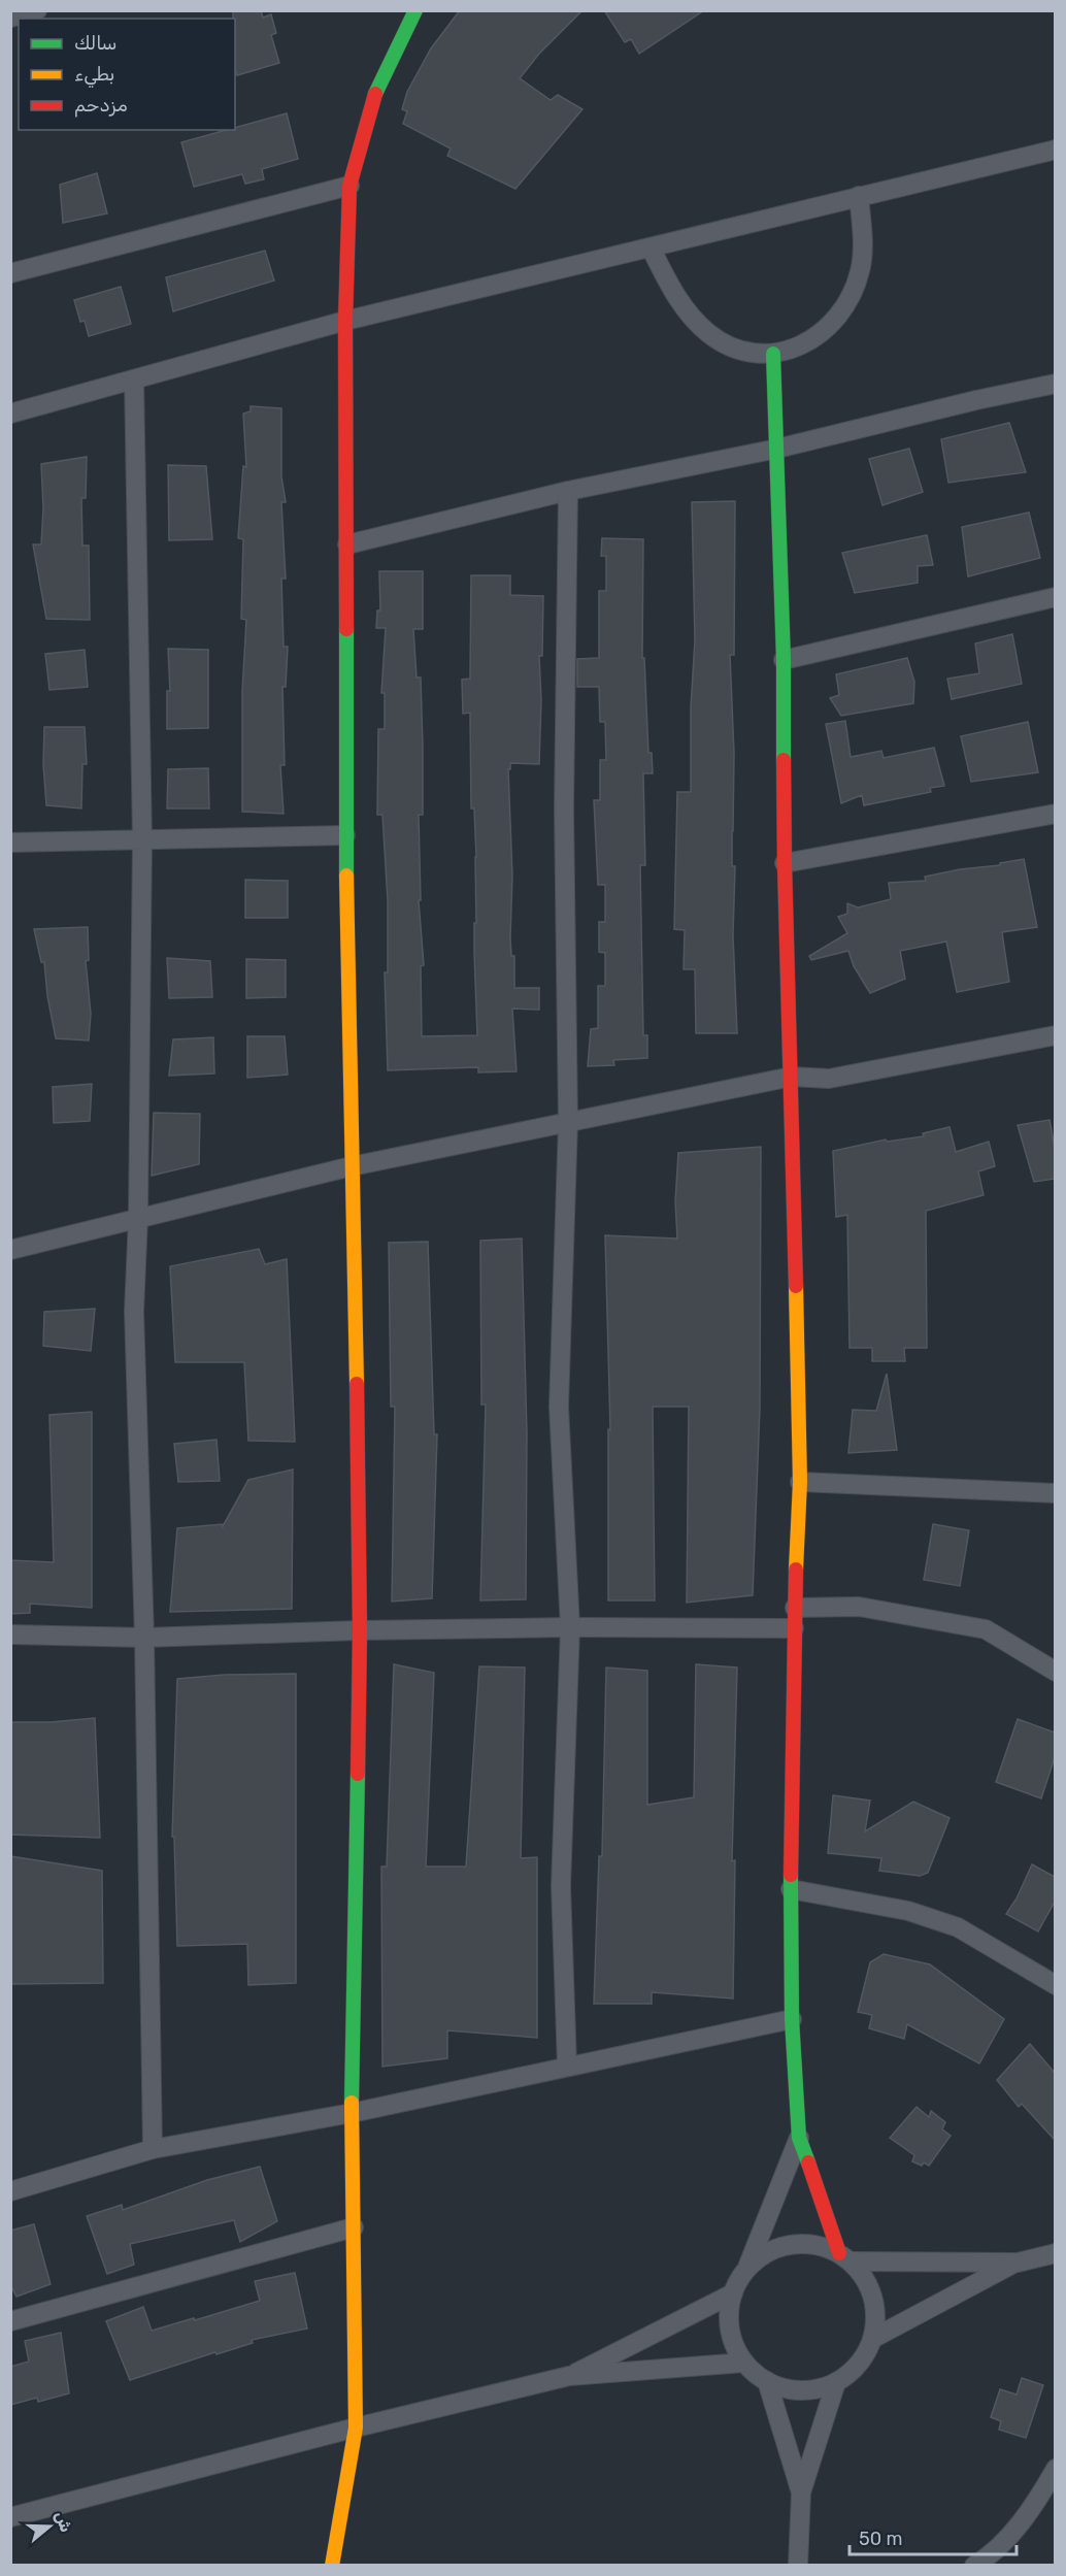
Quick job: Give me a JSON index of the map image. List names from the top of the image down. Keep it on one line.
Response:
{"legend":["سالك","بطيء","مزدحم"],"scale_bar":"50 m","north":"right"}
